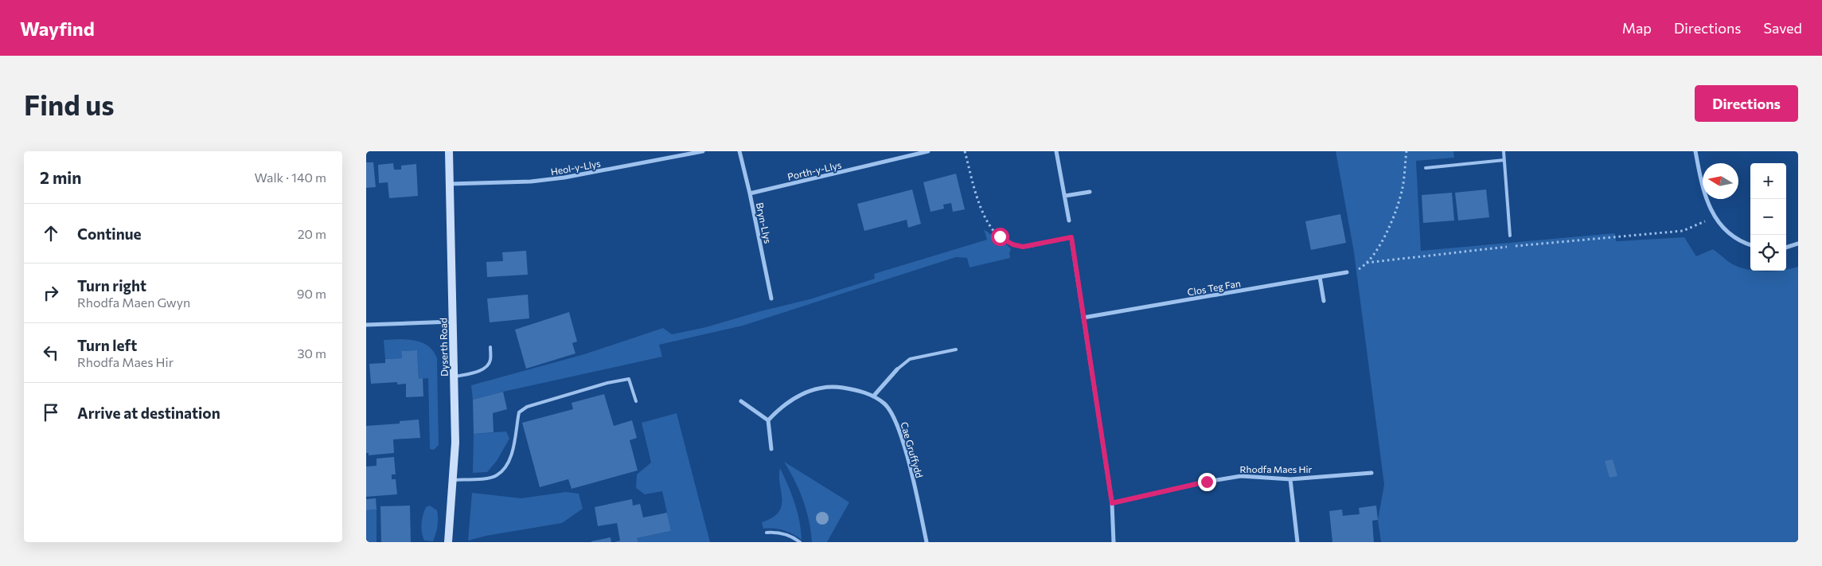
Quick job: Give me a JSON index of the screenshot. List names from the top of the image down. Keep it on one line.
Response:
{"streets":{"main road":["Dyserth Road"],"street":["Heol-y-Llys","Porth-y-Llys","Bryn-Llys","Clos Teg Fan","Cae Gruffydd","Rhodfa Maes Hir"]},"crossings":[["Heol-y-Llys","Dyserth Road"],["Porth-y-Llys","Bryn-Llys"]],"north":"left","page":{"header":"Wayfind","nav":["Map","Directions","Saved"],"buttons":"Directions","title":"Find us","heading":["2 min","Walk · 140 m"],"map_buttons":["+","−"],"list":[["Continue","20 m"],["Turn right","Rhodfa Maen Gwyn","90 m"],["Turn left","Rhodfa Maes Hir","30 m"],"Arrive at destination"]}}
